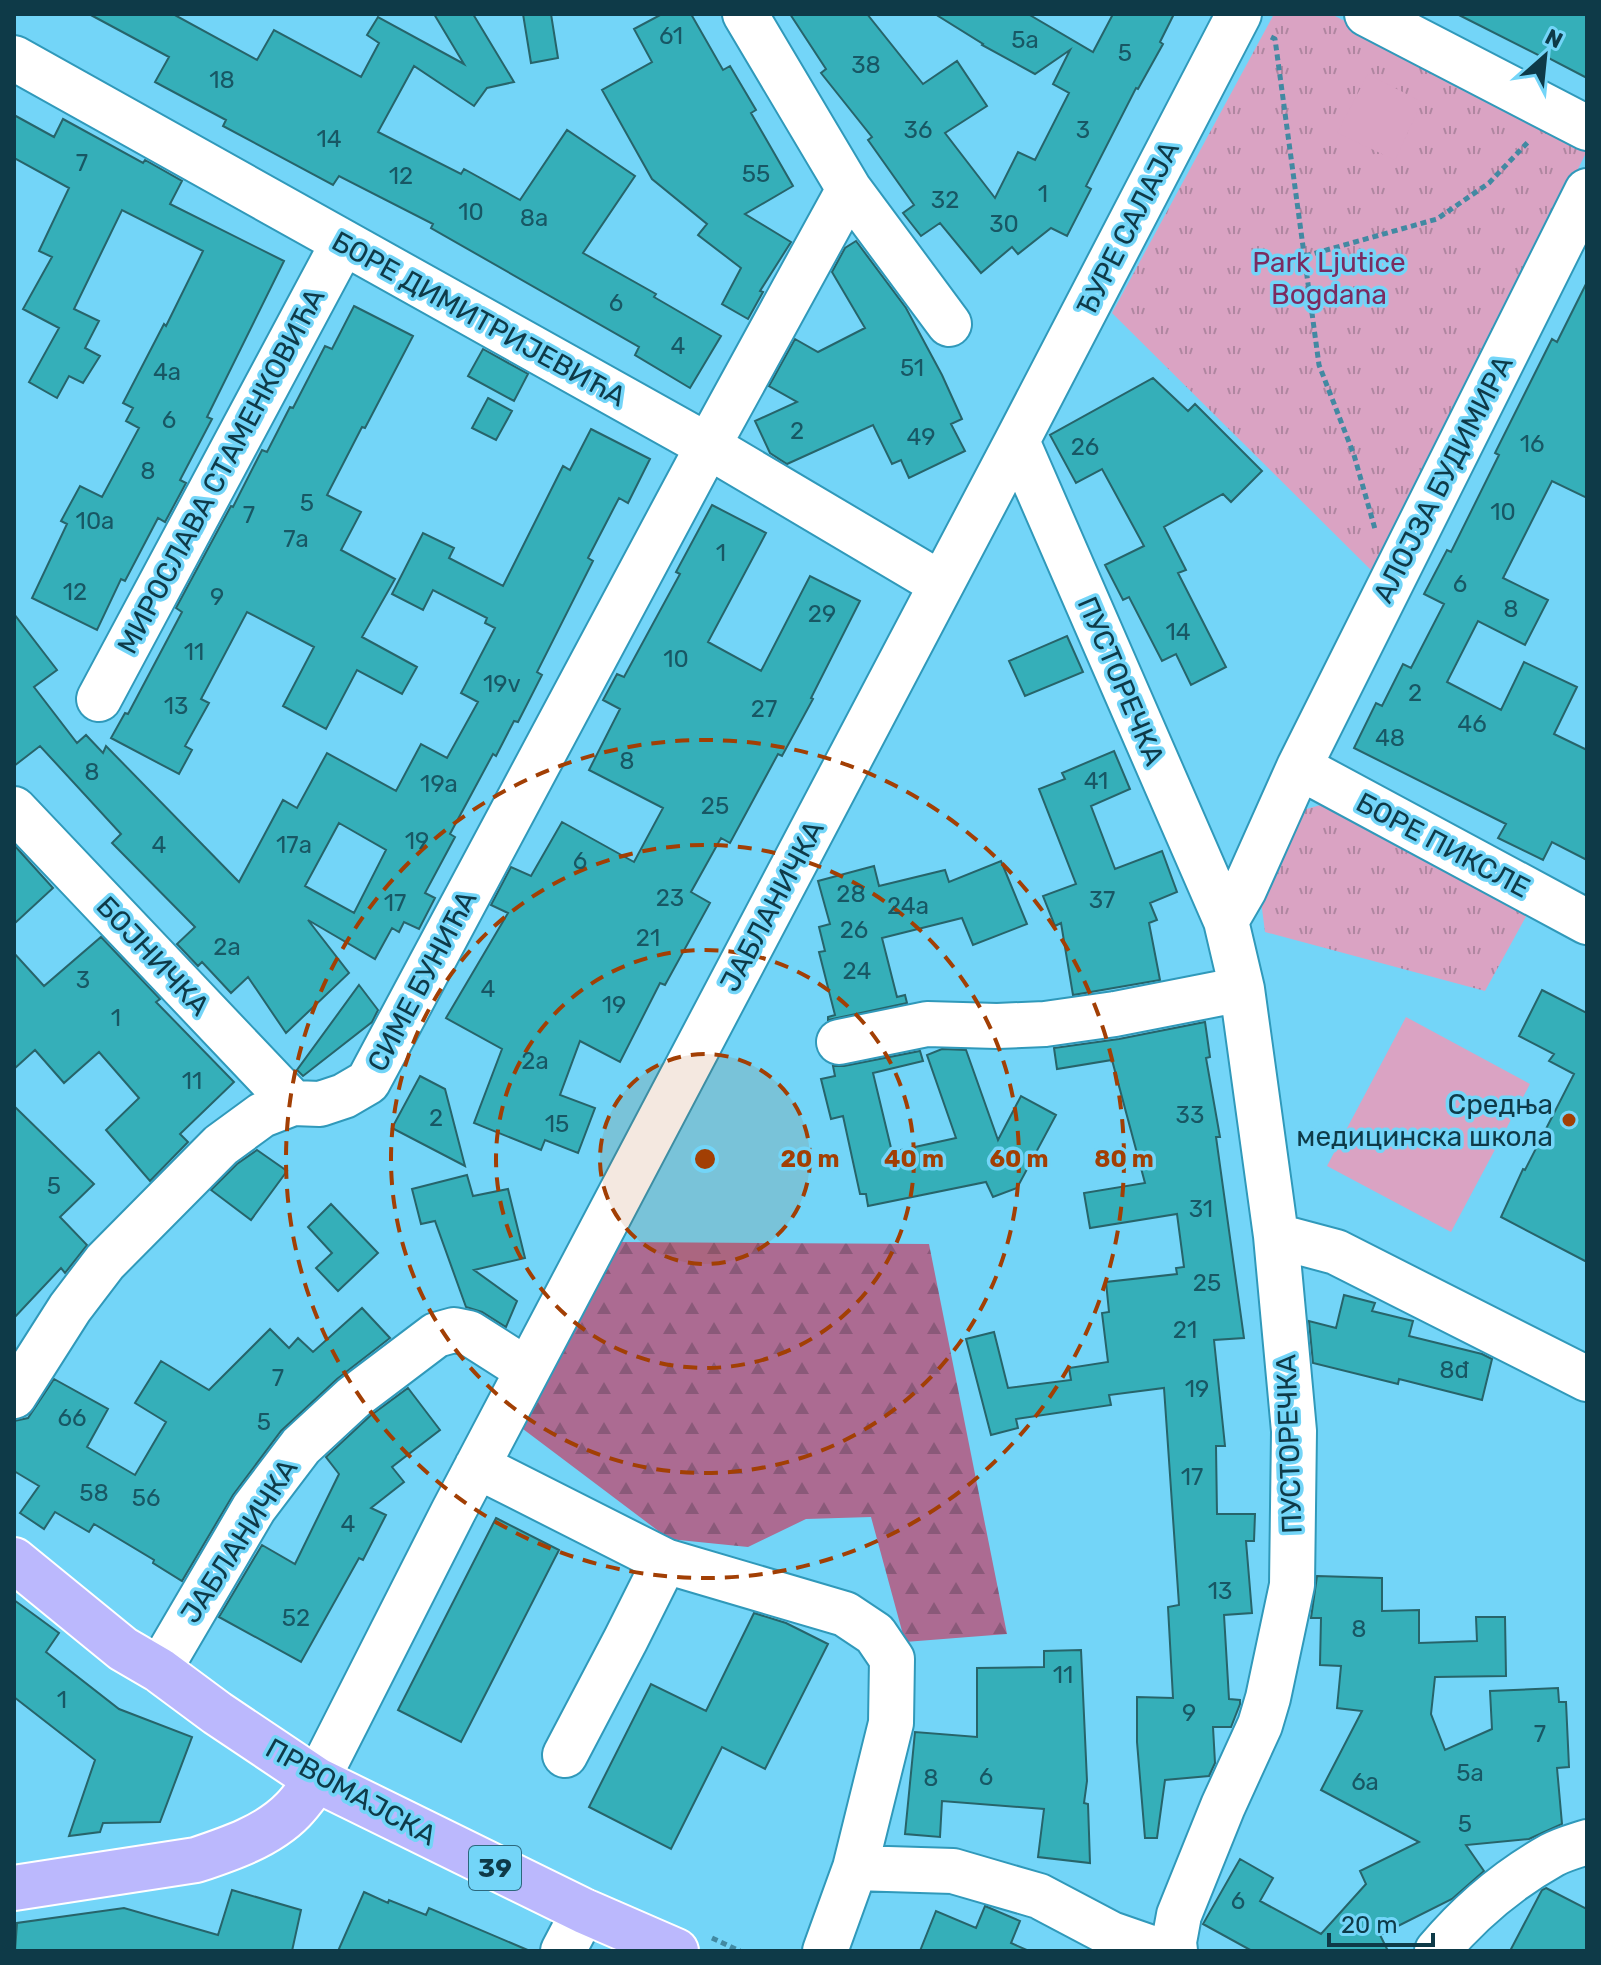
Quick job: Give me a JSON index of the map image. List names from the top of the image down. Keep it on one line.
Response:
{"streets":{"main road":["ПРВОМАЈСКА","39"],"street":["ЂУРЕ САЛАЈА","БОРЕ ДИМИТРИЈЕВИЋА","МИРОСЛАВА СТАМЕНКОВИЋА","АЛОЈЗА БУДИМИРА","ПУСТОРЕЧКА","БОРЕ ПИКСЛЕ","ЈАБЛАНИЧКА","БОЈНИЧКА","СИМЕ БУНИЋА"]},"crossings":[["ЂУРЕ САЛАЈА","ПУСТОРЕЧКА"],["ЂУРЕ САЛАЈА","ЈАБЛАНИЧКА"],["БОРЕ ДИМИТРИЈЕВИЋА","МИРОСЛАВА СТАМЕНКОВИЋА"],["БОРЕ ДИМИТРИЈЕВИЋА","ЈАБЛАНИЧКА"],["БОРЕ ДИМИТРИЈЕВИЋА","СИМЕ БУНИЋА"],["АЛОЈЗА БУДИМИРА","БОРЕ ПИКСЛЕ"],["ПУСТОРЕЧКА","ЈАБЛАНИЧКА"],["ЈАБЛАНИЧКА","ПРВОМАЈСКА"],["БОЈНИЧКА","СИМЕ БУНИЋА"]],"parks":["Park Ljutice Bogdana"],"places":["Средња медицинска школа"],"house_numbers":["61","5a","5","38","18","36","3","14","7","55","12","1","32","10","8a","30","6","4","51","4a","6","2","49","16","26","8","5","10","7","10a","7a","1","6","12","9","8","29","14","11","10","19v","2","13","27","46","48","8","8","41","19a","25","19","4","17a","6","28","23","37","17","24a","26","21","2a","24","3","4","19","1","2a","11","33","2","15","5","31","25","21","8đ","7","19","66","5","17","58","56","4","13","52","8","11","1","9","7","5a","6","8","6a","5","6"],"scale_bar":"20 m","north":"top right","rings":["20 m","40 m","60 m","80 m"]}
